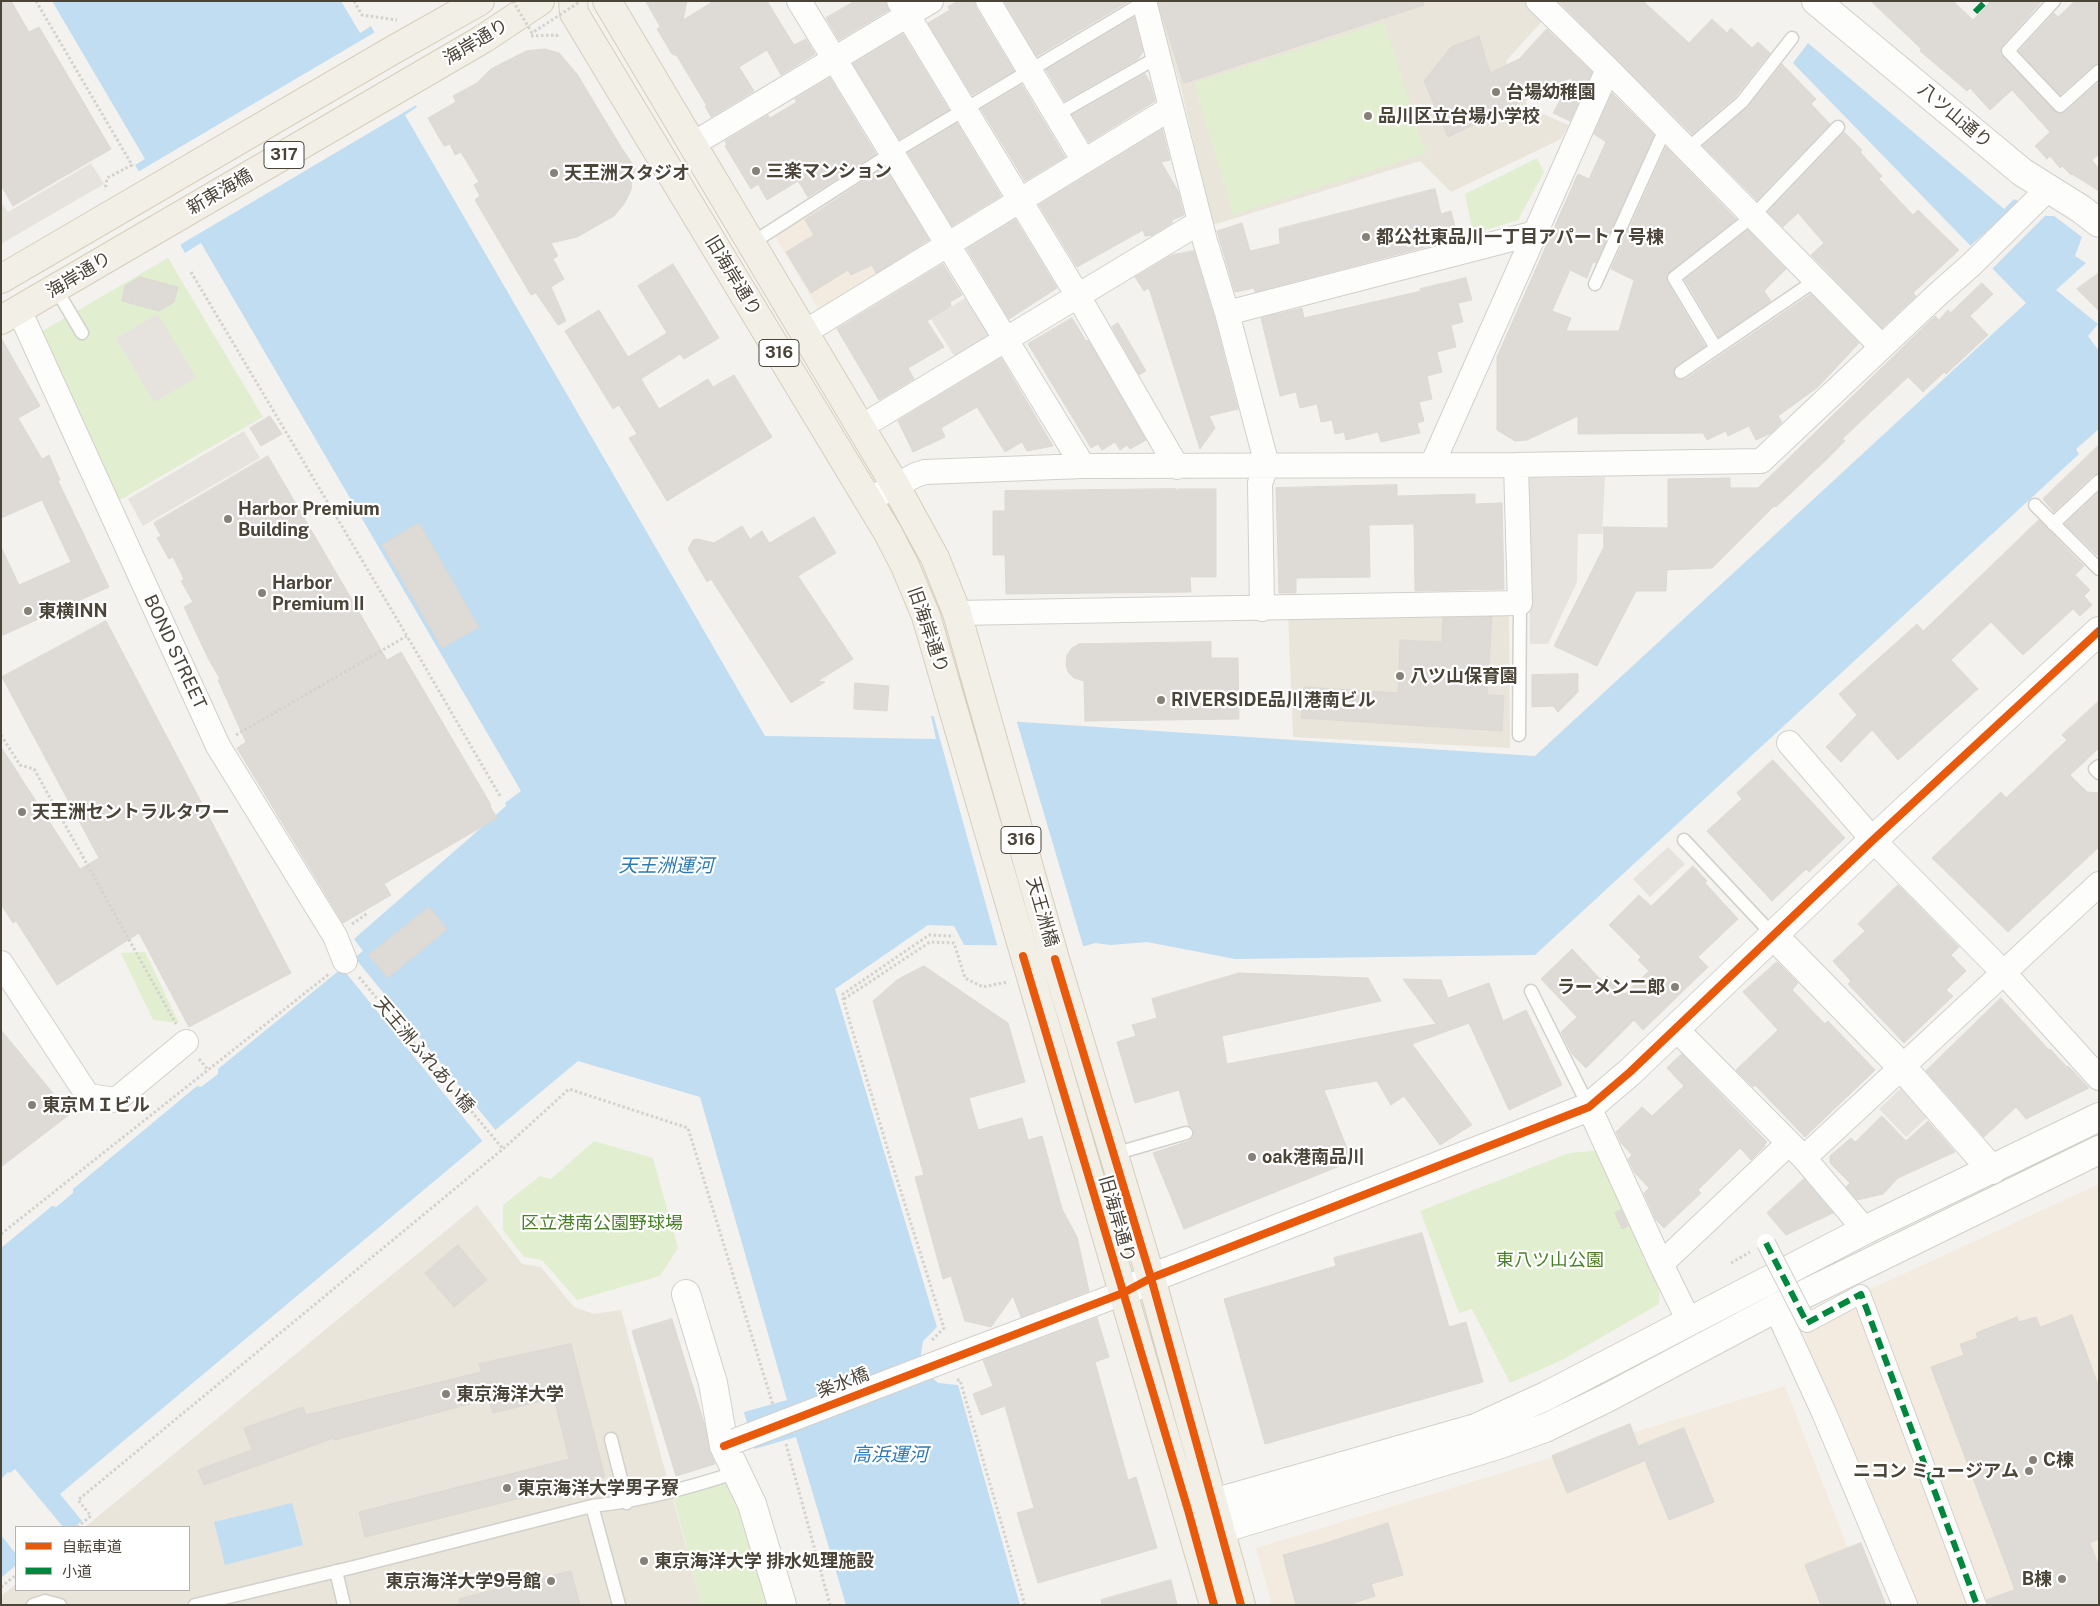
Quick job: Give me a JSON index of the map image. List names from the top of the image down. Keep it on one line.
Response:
{"streets":{"main road":["海岸通り","317","新東海橋","旧海岸通り","316","天王洲橋"],"street":["八ツ山通り","BOND STREET","楽水橋"],"path":["天王洲ふれあい橋"]},"crossings":[["海岸通り","新東海橋"],["海岸通り","BOND STREET"],["旧海岸通り","天王洲橋"],["旧海岸通り","楽水橋"],["BOND STREET","天王洲ふれあい橋"]],"water":["天王洲運河","高浜運河"],"parks":["区立港南公園野球場","東八ツ山公園"],"places":["台場幼稚園","品川区立台場小学校","三楽マンション","天王洲スタジオ","都公社東品川一丁目アパート７号棟","Harbor Premium Building","Harbor Premium II","東横INN","八ツ山保育園","RIVERSIDE品川港南ビル","天王洲セントラルタワー","ラーメン二郎","東京ＭＩビル","oak港南品川","東京海洋大学","C棟","ニコン ミュージアム","東京海洋大学男子寮","東京海洋大学 排水処理施設","B棟","東京海洋大学9号館"],"legend":["自転車道","小道"]}
